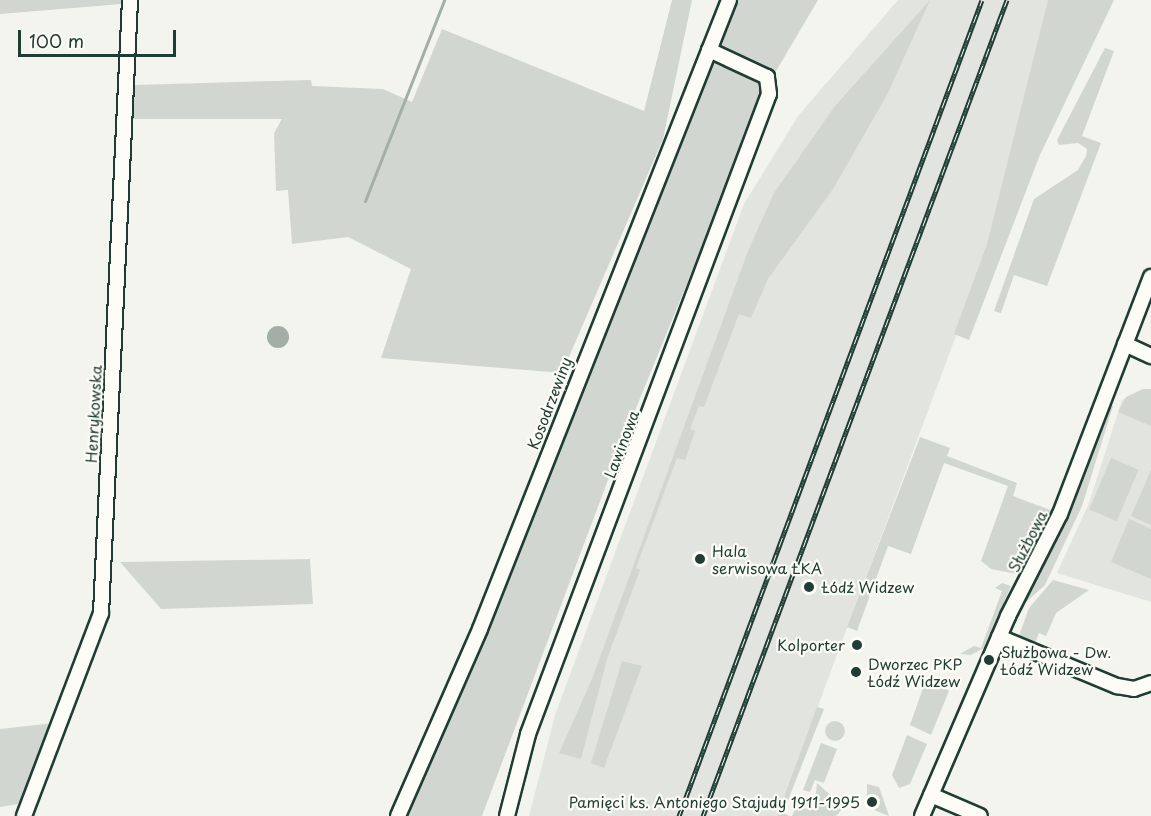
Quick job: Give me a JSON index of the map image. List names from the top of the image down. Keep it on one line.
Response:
{"streets":{"street":["Kosodrzewiny","Henrykowska","Lawinowa","Służbowa"]},"crossings":[["Kosodrzewiny","Lawinowa"]],"places":["Hala serwisowa ŁKA","Łódź Widzew","Kolporter","Służbowa - Dw. Łódź Widzew","Dworzec PKP Łódź Widzew","Pamięci ks. Antoniego Stajudy 1911-1995"],"scale_bar":"100 m"}
